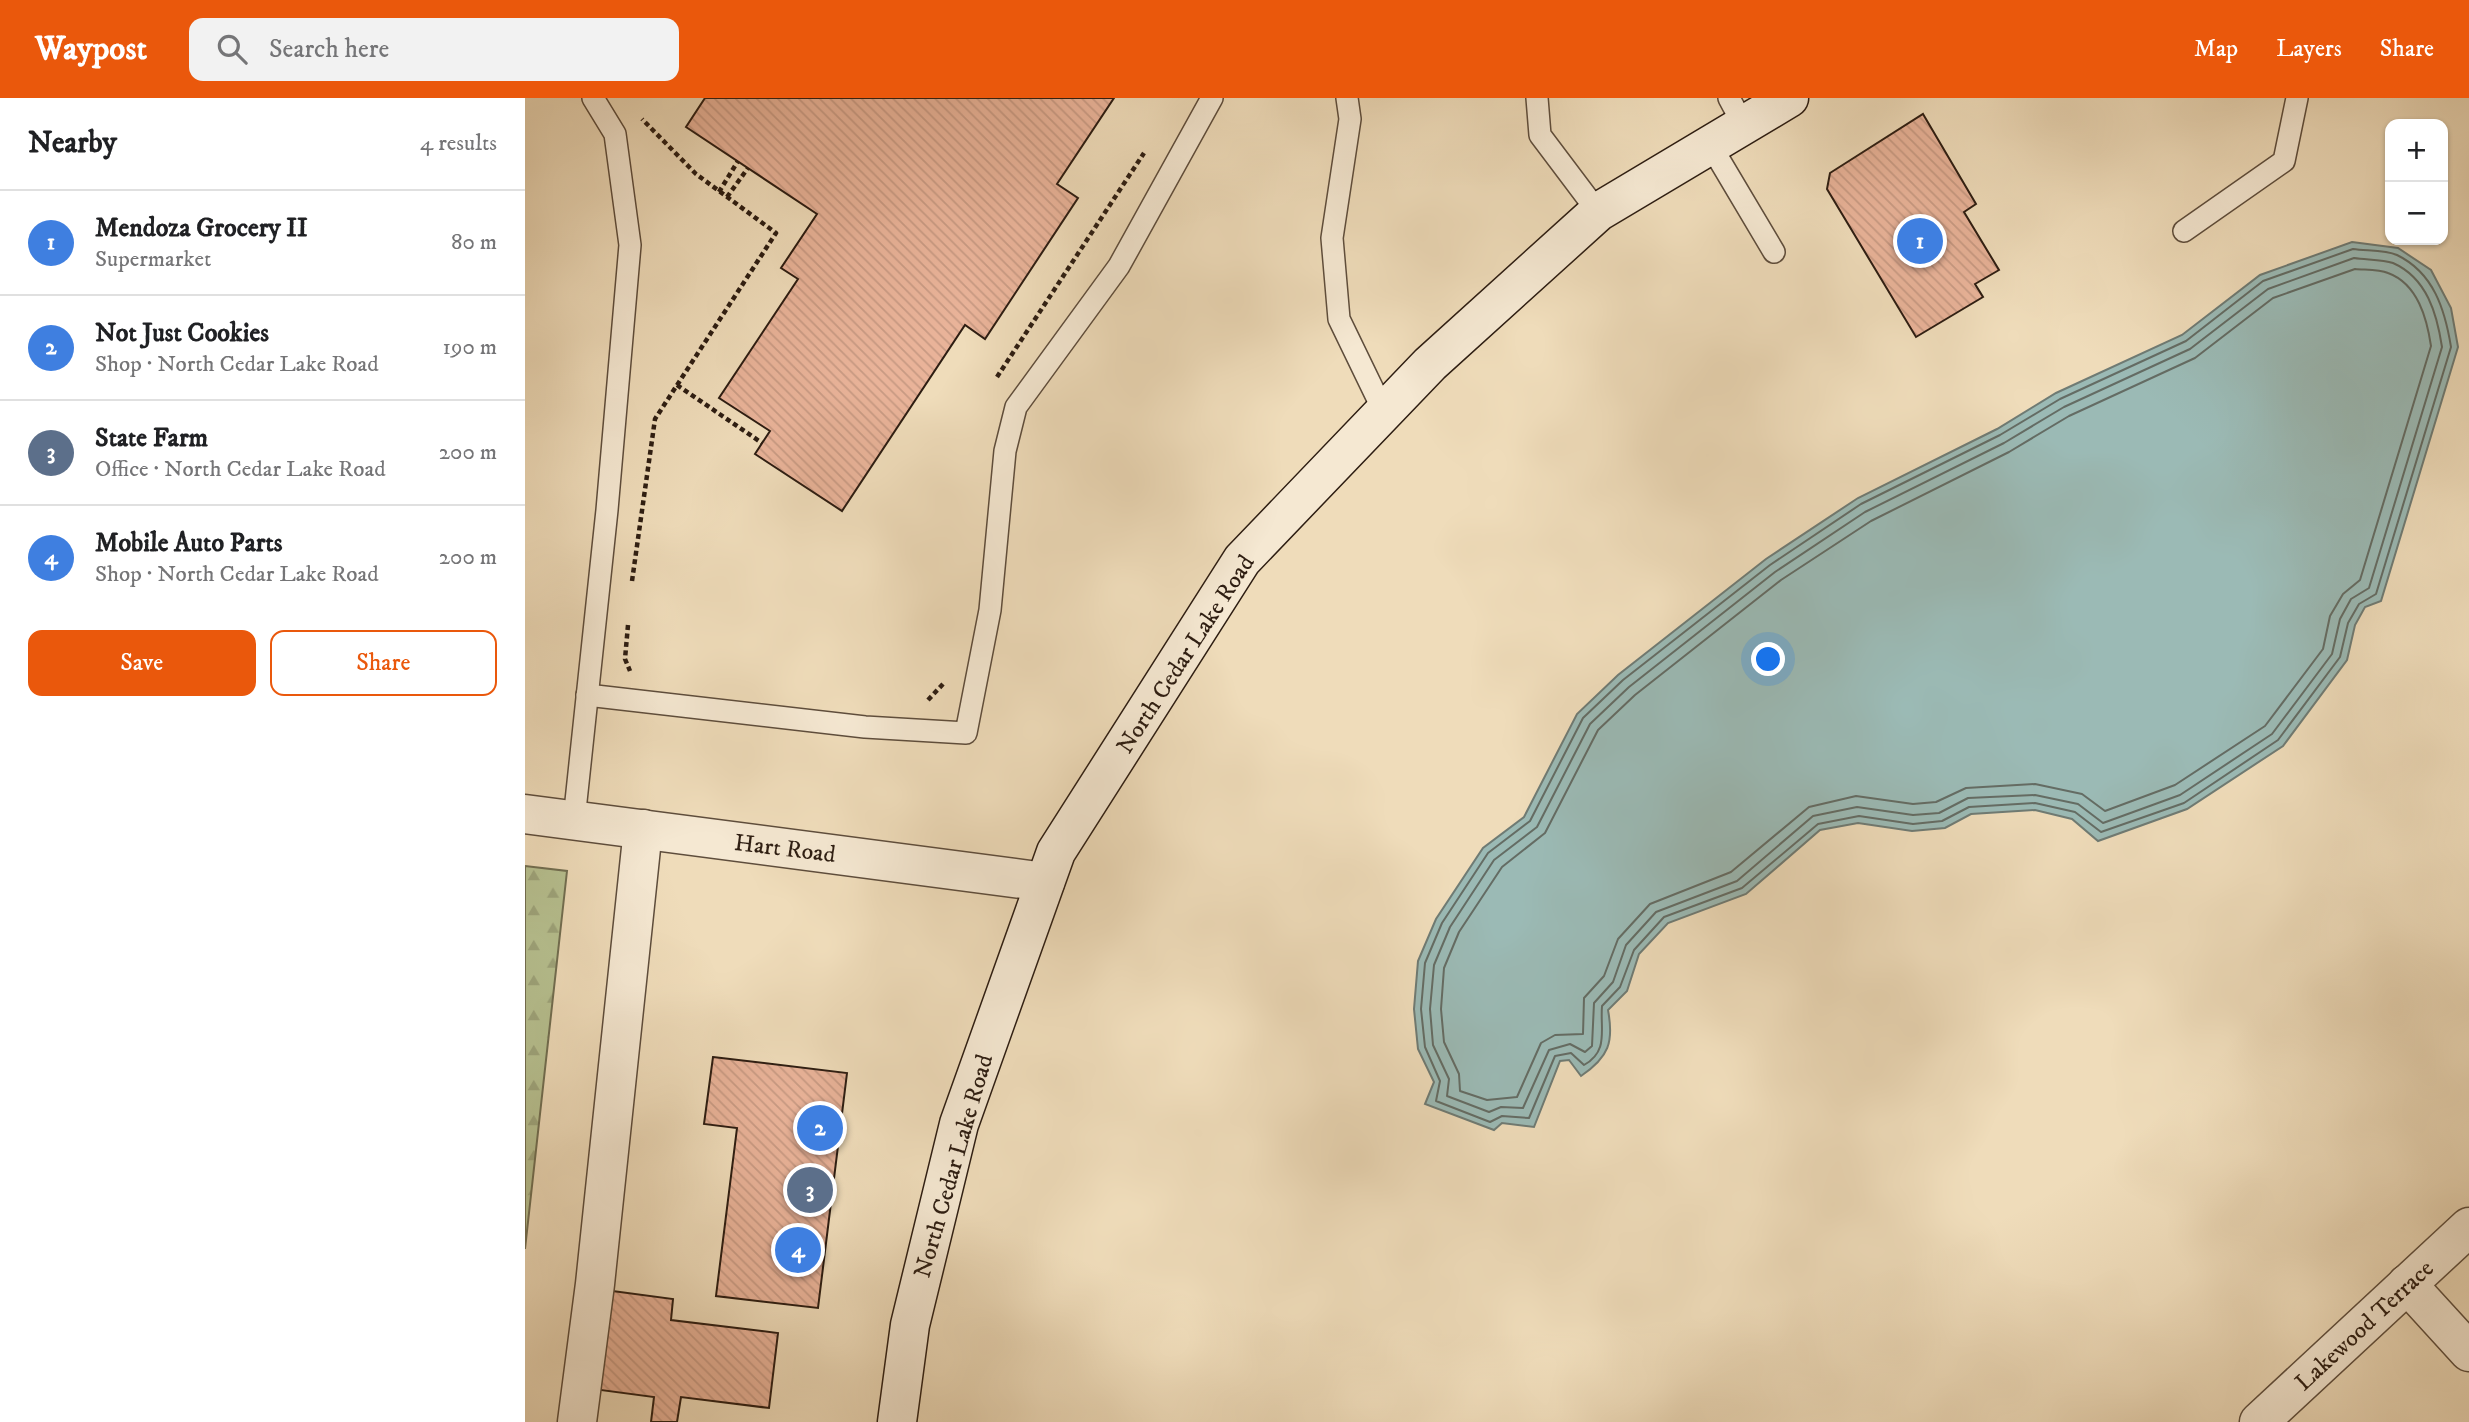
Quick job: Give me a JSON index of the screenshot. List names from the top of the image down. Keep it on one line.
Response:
{"streets":{"main road":["North Cedar Lake Road","Hart Road","Lakewood Terrace"]},"crossings":[["North Cedar Lake Road","Hart Road"]],"page":{"header":"Waypost","search":"Search here","nav":["Map","Layers","Share"],"heading":["Nearby","4 results"],"map_buttons":["+","−"],"list":[{"mark":"1","name":"Mendoza Grocery II","note":"Supermarket","value":"80 m"},{"mark":"2","name":"Not Just Cookies","note":"Shop · North Cedar Lake Road","value":"190 m"},{"mark":"3","name":"State Farm","note":"Office · North Cedar Lake Road","value":"200 m"},{"mark":"4","name":"Mobile Auto Parts","note":"Shop · North Cedar Lake Road","value":"200 m"}],"pins":["1","2","3","4"],"buttons":["Save","Share"]}}
